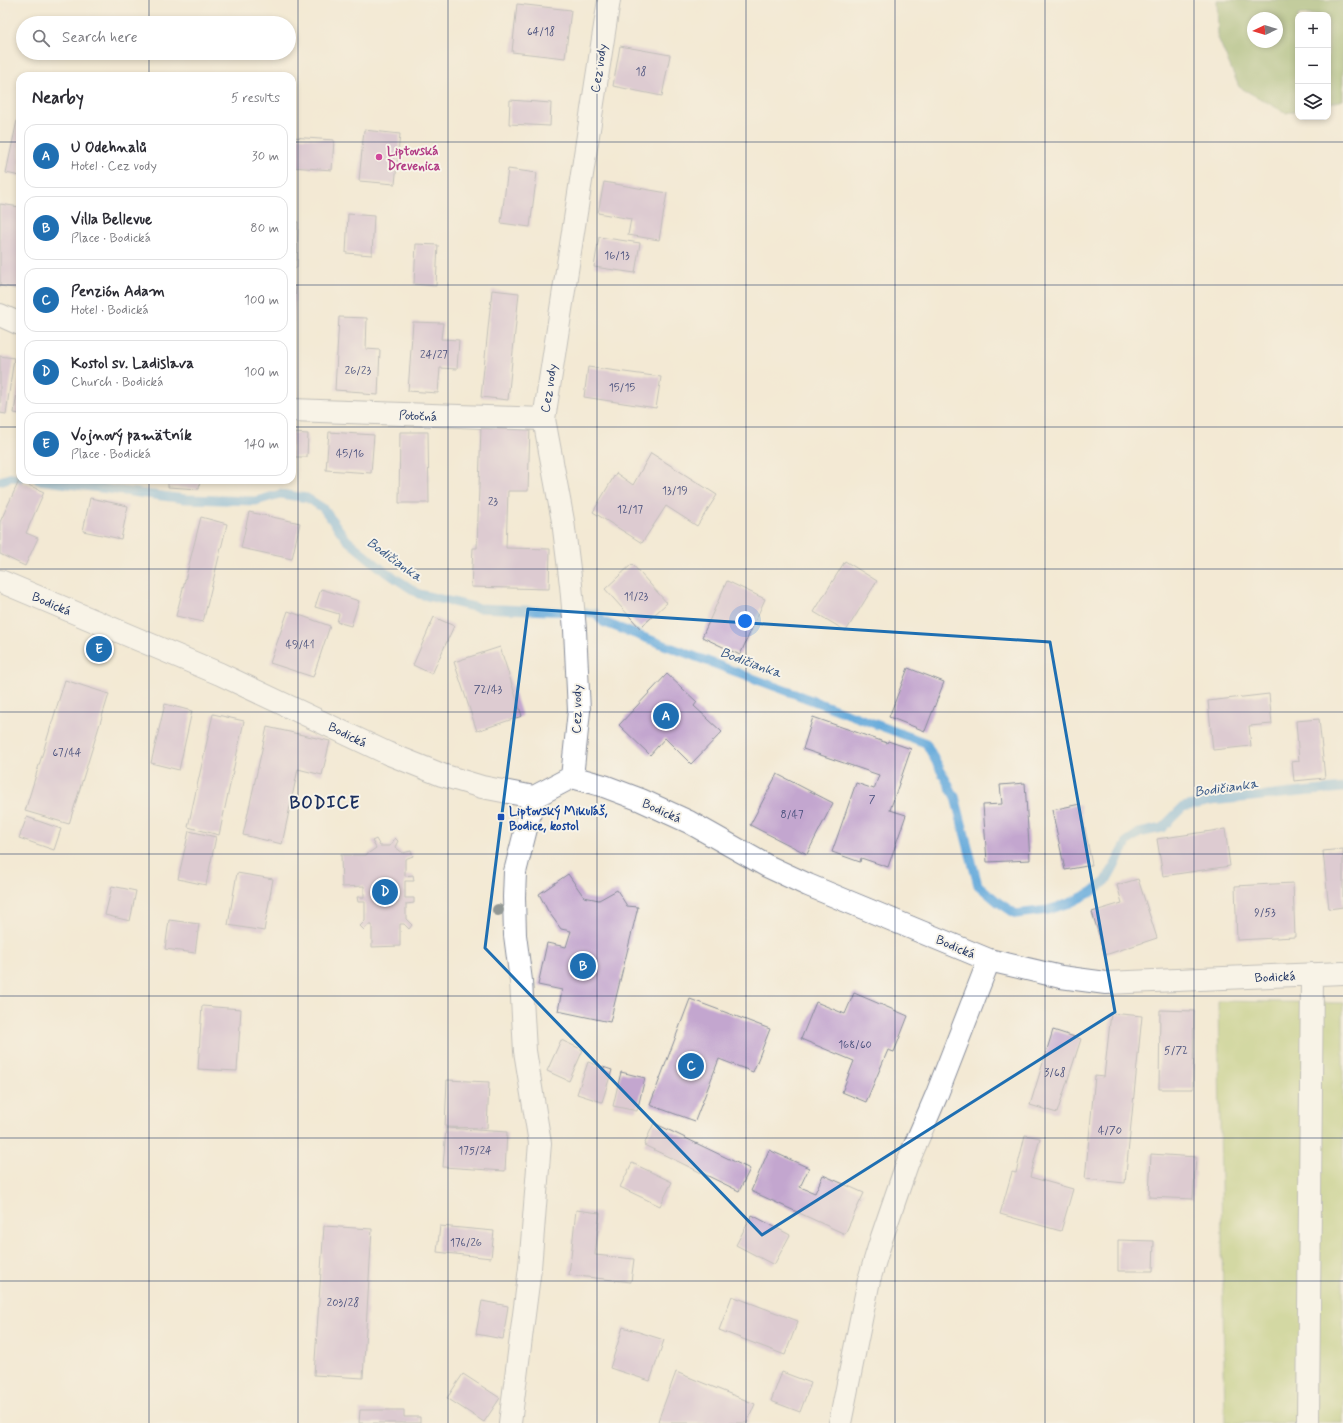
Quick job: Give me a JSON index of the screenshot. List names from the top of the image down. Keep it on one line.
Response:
{"streets":{"street":["Cez vody","Potočná","Bodická"]},"crossings":[["Cez vody","Potočná"],["Cez vody","Bodická"]],"districts":["BODICE"],"water":["Bodičianka"],"places":{"other":["Liptovská Drevenica"],"transit":["Liptovský Mikuláš, Bodice, kostol"]},"house_numbers":["64/18","18","16/13","24/27","26/23","15/15","45/16","13/19","23","12/17","11/23","49/41","72/43","67/44","7","8/47","9/53","168/60","5/72","3/68","4/70","175/24","176/26","203/28"],"north":"left","page":{"map_buttons":["+","−"],"search":"Search here","heading":["Nearby","5 results"],"list":[{"mark":"A","name":"U Odehnalů","note":"Hotel · Cez vody","value":"30 m"},{"mark":"B","name":"Villa Bellevue","note":"Place · Bodická","value":"80 m"},{"mark":"C","name":"Penzión Adam","note":"Hotel · Bodická","value":"100 m"},{"mark":"D","name":"Kostol sv. Ladislava","note":"Church · Bodická","value":"100 m"},{"mark":"E","name":"Vojnový pamätník","note":"Place · Bodická","value":"140 m"}],"pins":["E","A","D","B","C"]}}
